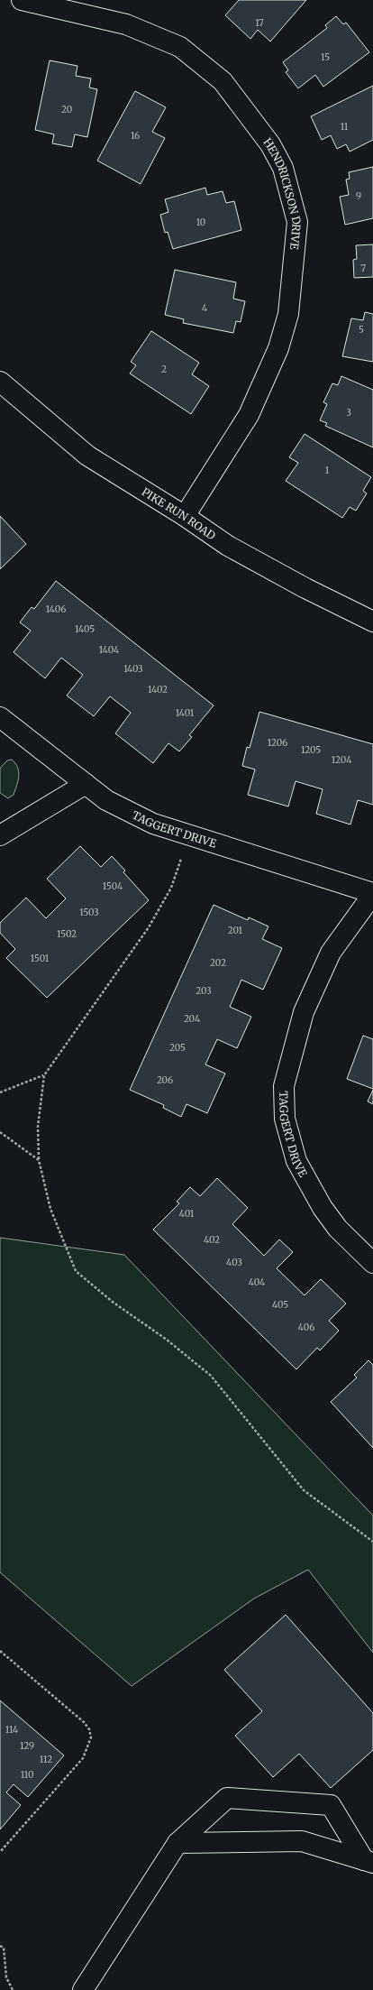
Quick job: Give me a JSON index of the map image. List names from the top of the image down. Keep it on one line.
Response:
{"streets":{"street":["HENDRICKSON DRIVE","PIKE RUN ROAD","TAGGERT DRIVE"]},"crossings":[["HENDRICKSON DRIVE","PIKE RUN ROAD"]],"house_numbers":["17","15","20","11","16","9","10","7","4","5","2","3","1","1406","1405","1404","1403","1402","1401","1206","1205","1204","1504","1503","201","1502","1501","202","203","204","205","206","401","402","403","404","405","406","114","129","112","110"]}
